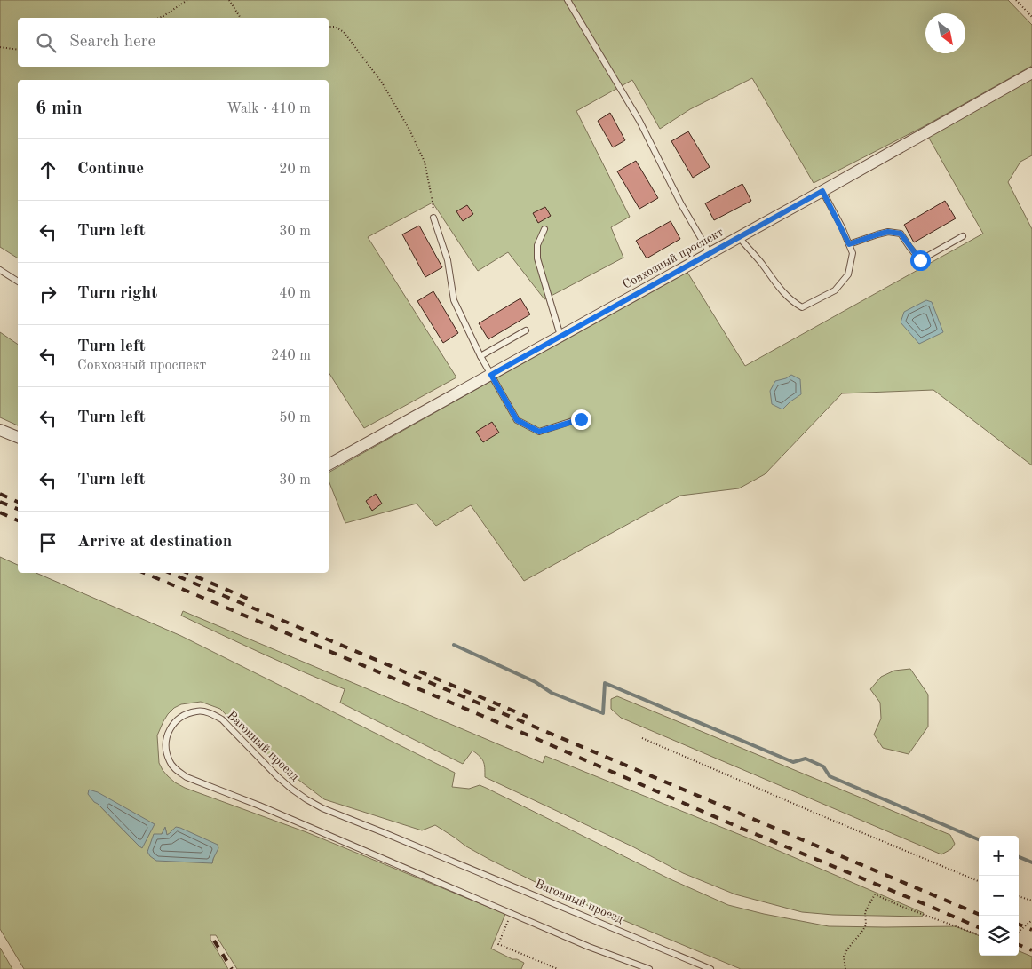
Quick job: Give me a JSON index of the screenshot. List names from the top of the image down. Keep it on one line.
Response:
{"streets":{"street":["Совхозный проспект"],"lane":["Вагонный проезд"]},"north":"bottom right","page":{"search":"Search here","heading":["6 min","Walk · 410 m"],"list":[["Continue","20 m"],["Turn left","30 m"],["Turn right","40 m"],["Turn left","Совхозный проспект","240 m"],["Turn left","50 m"],["Turn left","30 m"],"Arrive at destination"],"map_buttons":["+","−"]}}
